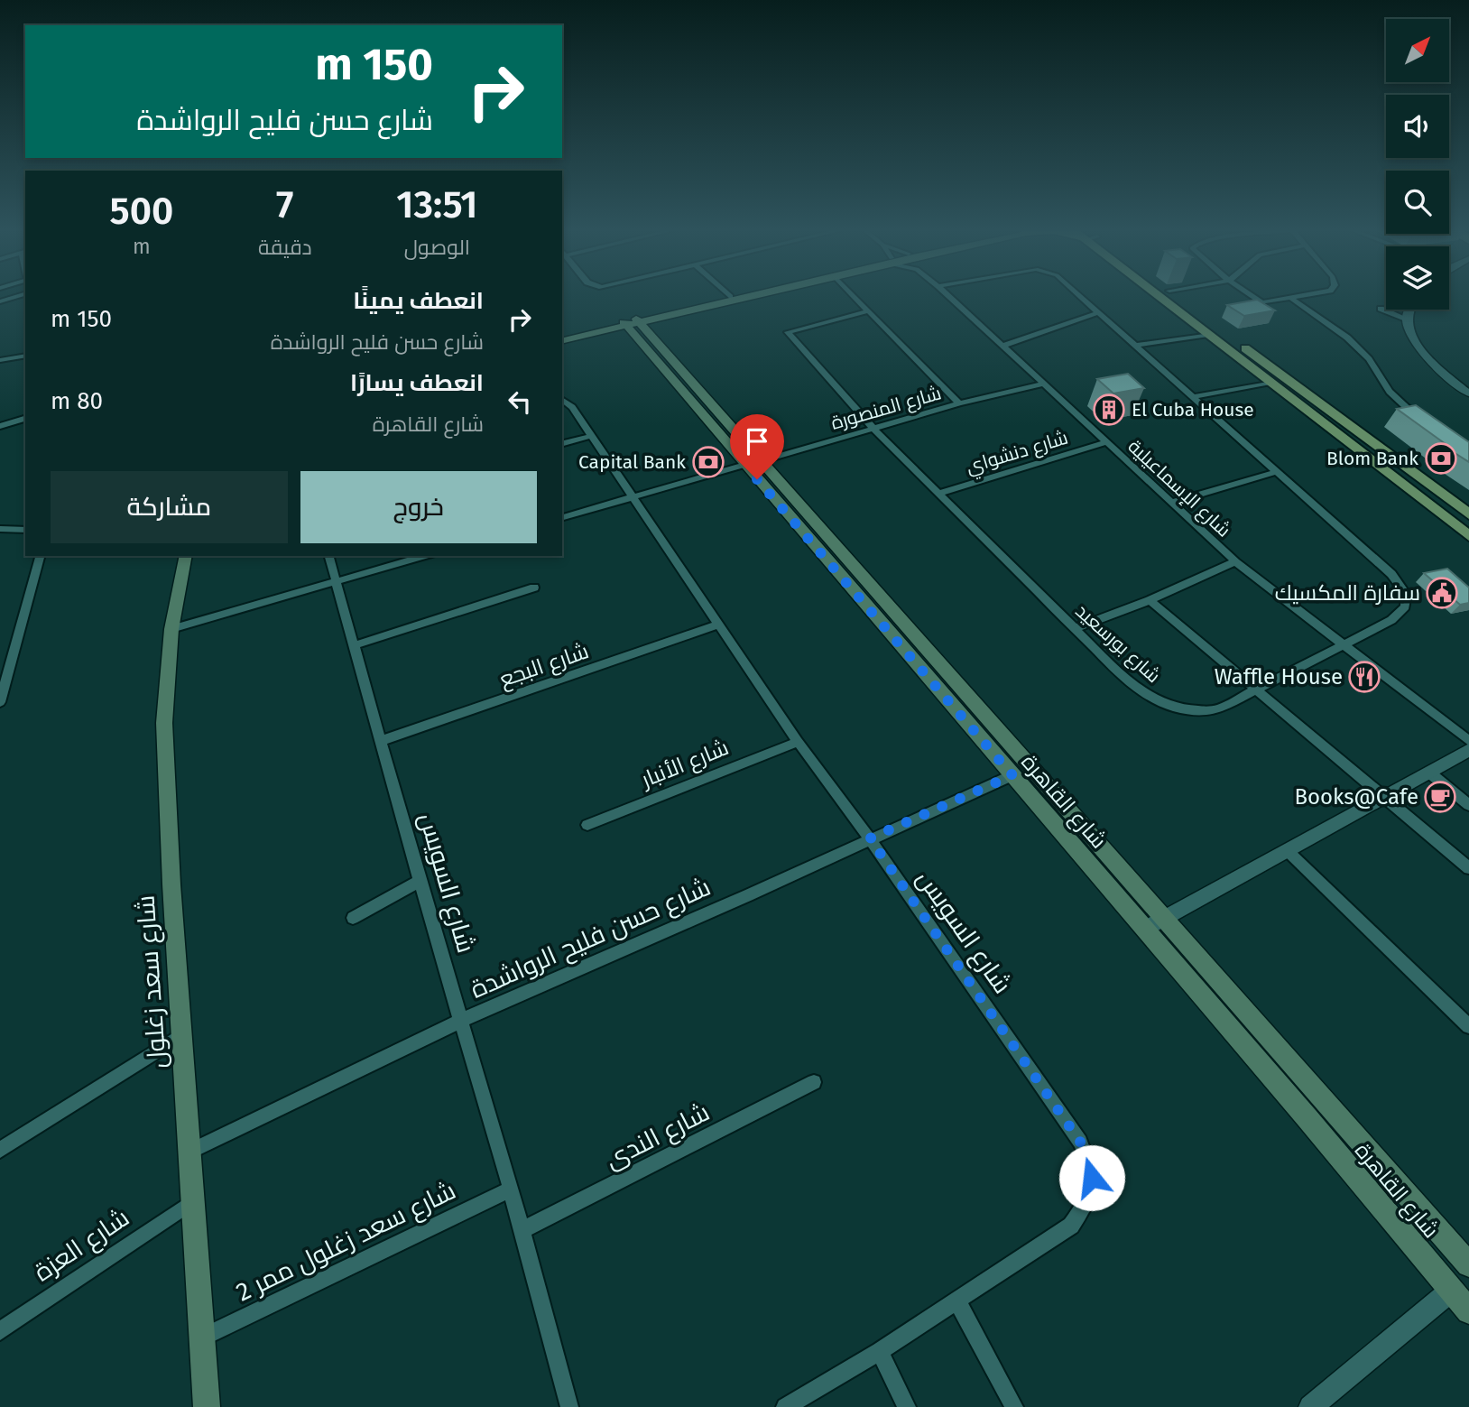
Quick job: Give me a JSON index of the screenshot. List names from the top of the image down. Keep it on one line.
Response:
{"streets":{"main road":["شارع القاهرة","شارع سعد زغلول"],"street":["شارع المنصورة","شارع دنشواي","شارع الإسماعيلية","شارع بورسعيد","شارع البجع","شارع الأنبار","شارع السويس","شارع حسن فليح الرواشدة","شارع الندى","شارع سعد زغلول ممر 2","شارع العزة"]},"crossings":[["شارع المنصورة","شارع بورسعيد"],["شارع المنصورة","شارع القاهرة"],["شارع المنصورة","شارع السويس"],["شارع دنشواي","شارع الإسماعيلية"],["شارع دنشواي","شارع بورسعيد"],["شارع الإسماعيلية","شارع بورسعيد"],["شارع البجع","شارع السويس"],["شارع الأنبار","شارع السويس"],["شارع القاهرة","شارع حسن فليح الرواشدة"],["شارع السويس","شارع حسن فليح الرواشدة"],["شارع السويس","شارع الندى"],["شارع السويس","شارع سعد زغلول ممر 2"],["شارع حسن فليح الرواشدة","شارع سعد زغلول"],["شارع سعد زغلول","شارع سعد زغلول ممر 2"],["شارع سعد زغلول","شارع العزة"]],"places":{"building":["El Cuba House"],"bank":["Blom Bank","Capital Bank"],"public building":["سفارة المكسيك"],"restaurant":["Waffle House"],"cafe":["Books@Cafe"]},"north":"top right","page":{"turn":["150 m","شارع حسن فليح الرواشدة"],"eta":["13:51","الوصول","7","دقيقة","500","m"],"list":[{"name":"انعطف يمينًا","note":"شارع حسن فليح الرواشدة","value":"150 m"},{"name":"انعطف يسارًا","note":"شارع القاهرة","value":"80 m"}],"buttons":["خروج","مشاركة"]}}
